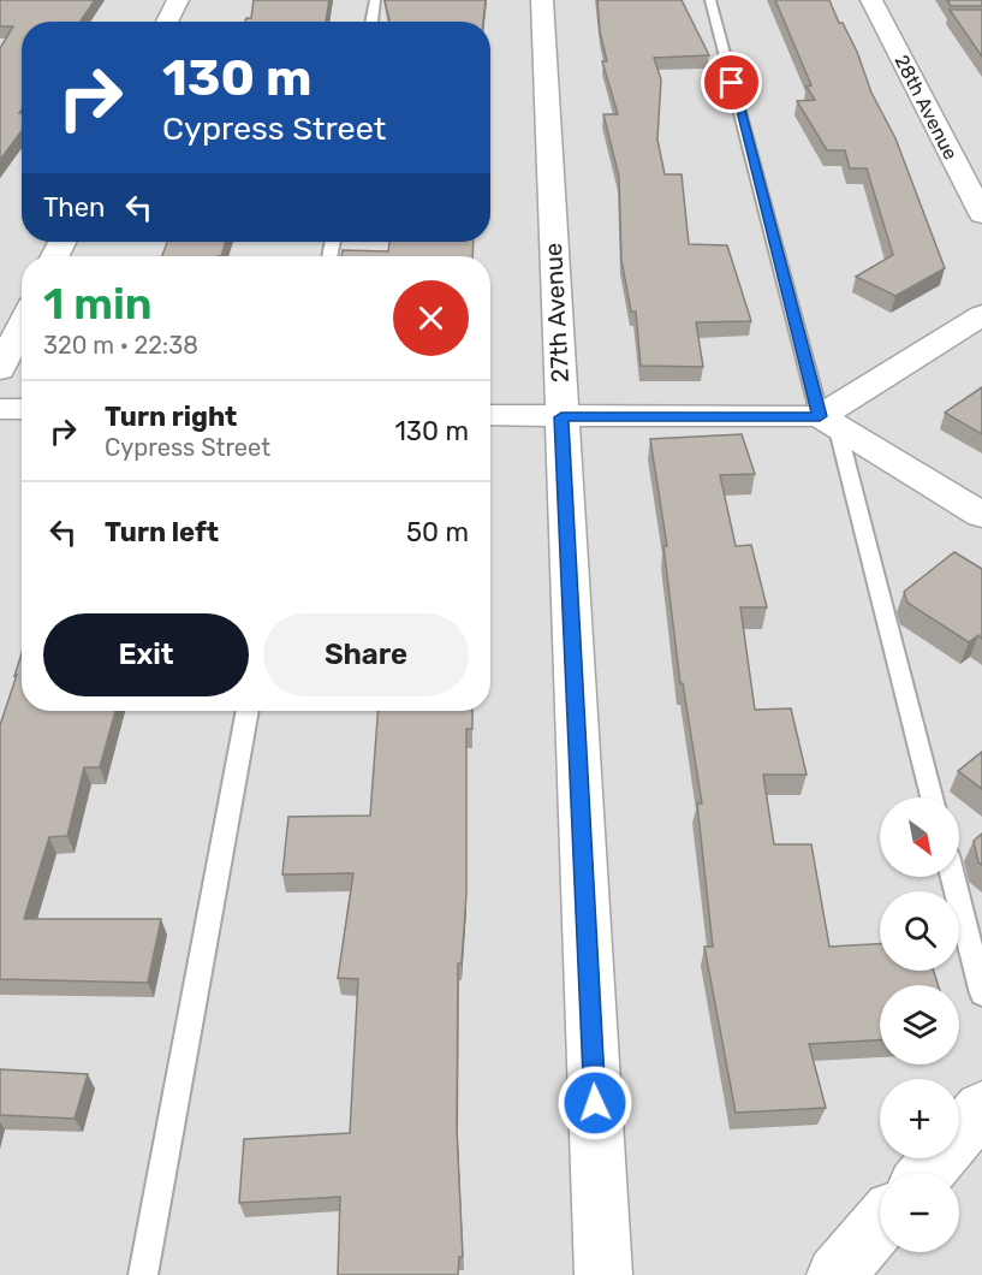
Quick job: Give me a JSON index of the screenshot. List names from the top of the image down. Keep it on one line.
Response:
{"streets":{"street":["28th Avenue","27th Avenue"]},"north":"bottom right","page":{"turn":["130 m","Cypress Street"],"then":"Then","heading":["1 min","320 m · 22:38"],"list":[{"name":"Turn right","note":"Cypress Street","value":"130 m"},{"name":"Turn left","value":"50 m"}],"buttons":["Exit","Share"],"map_buttons":["+","−"]}}
